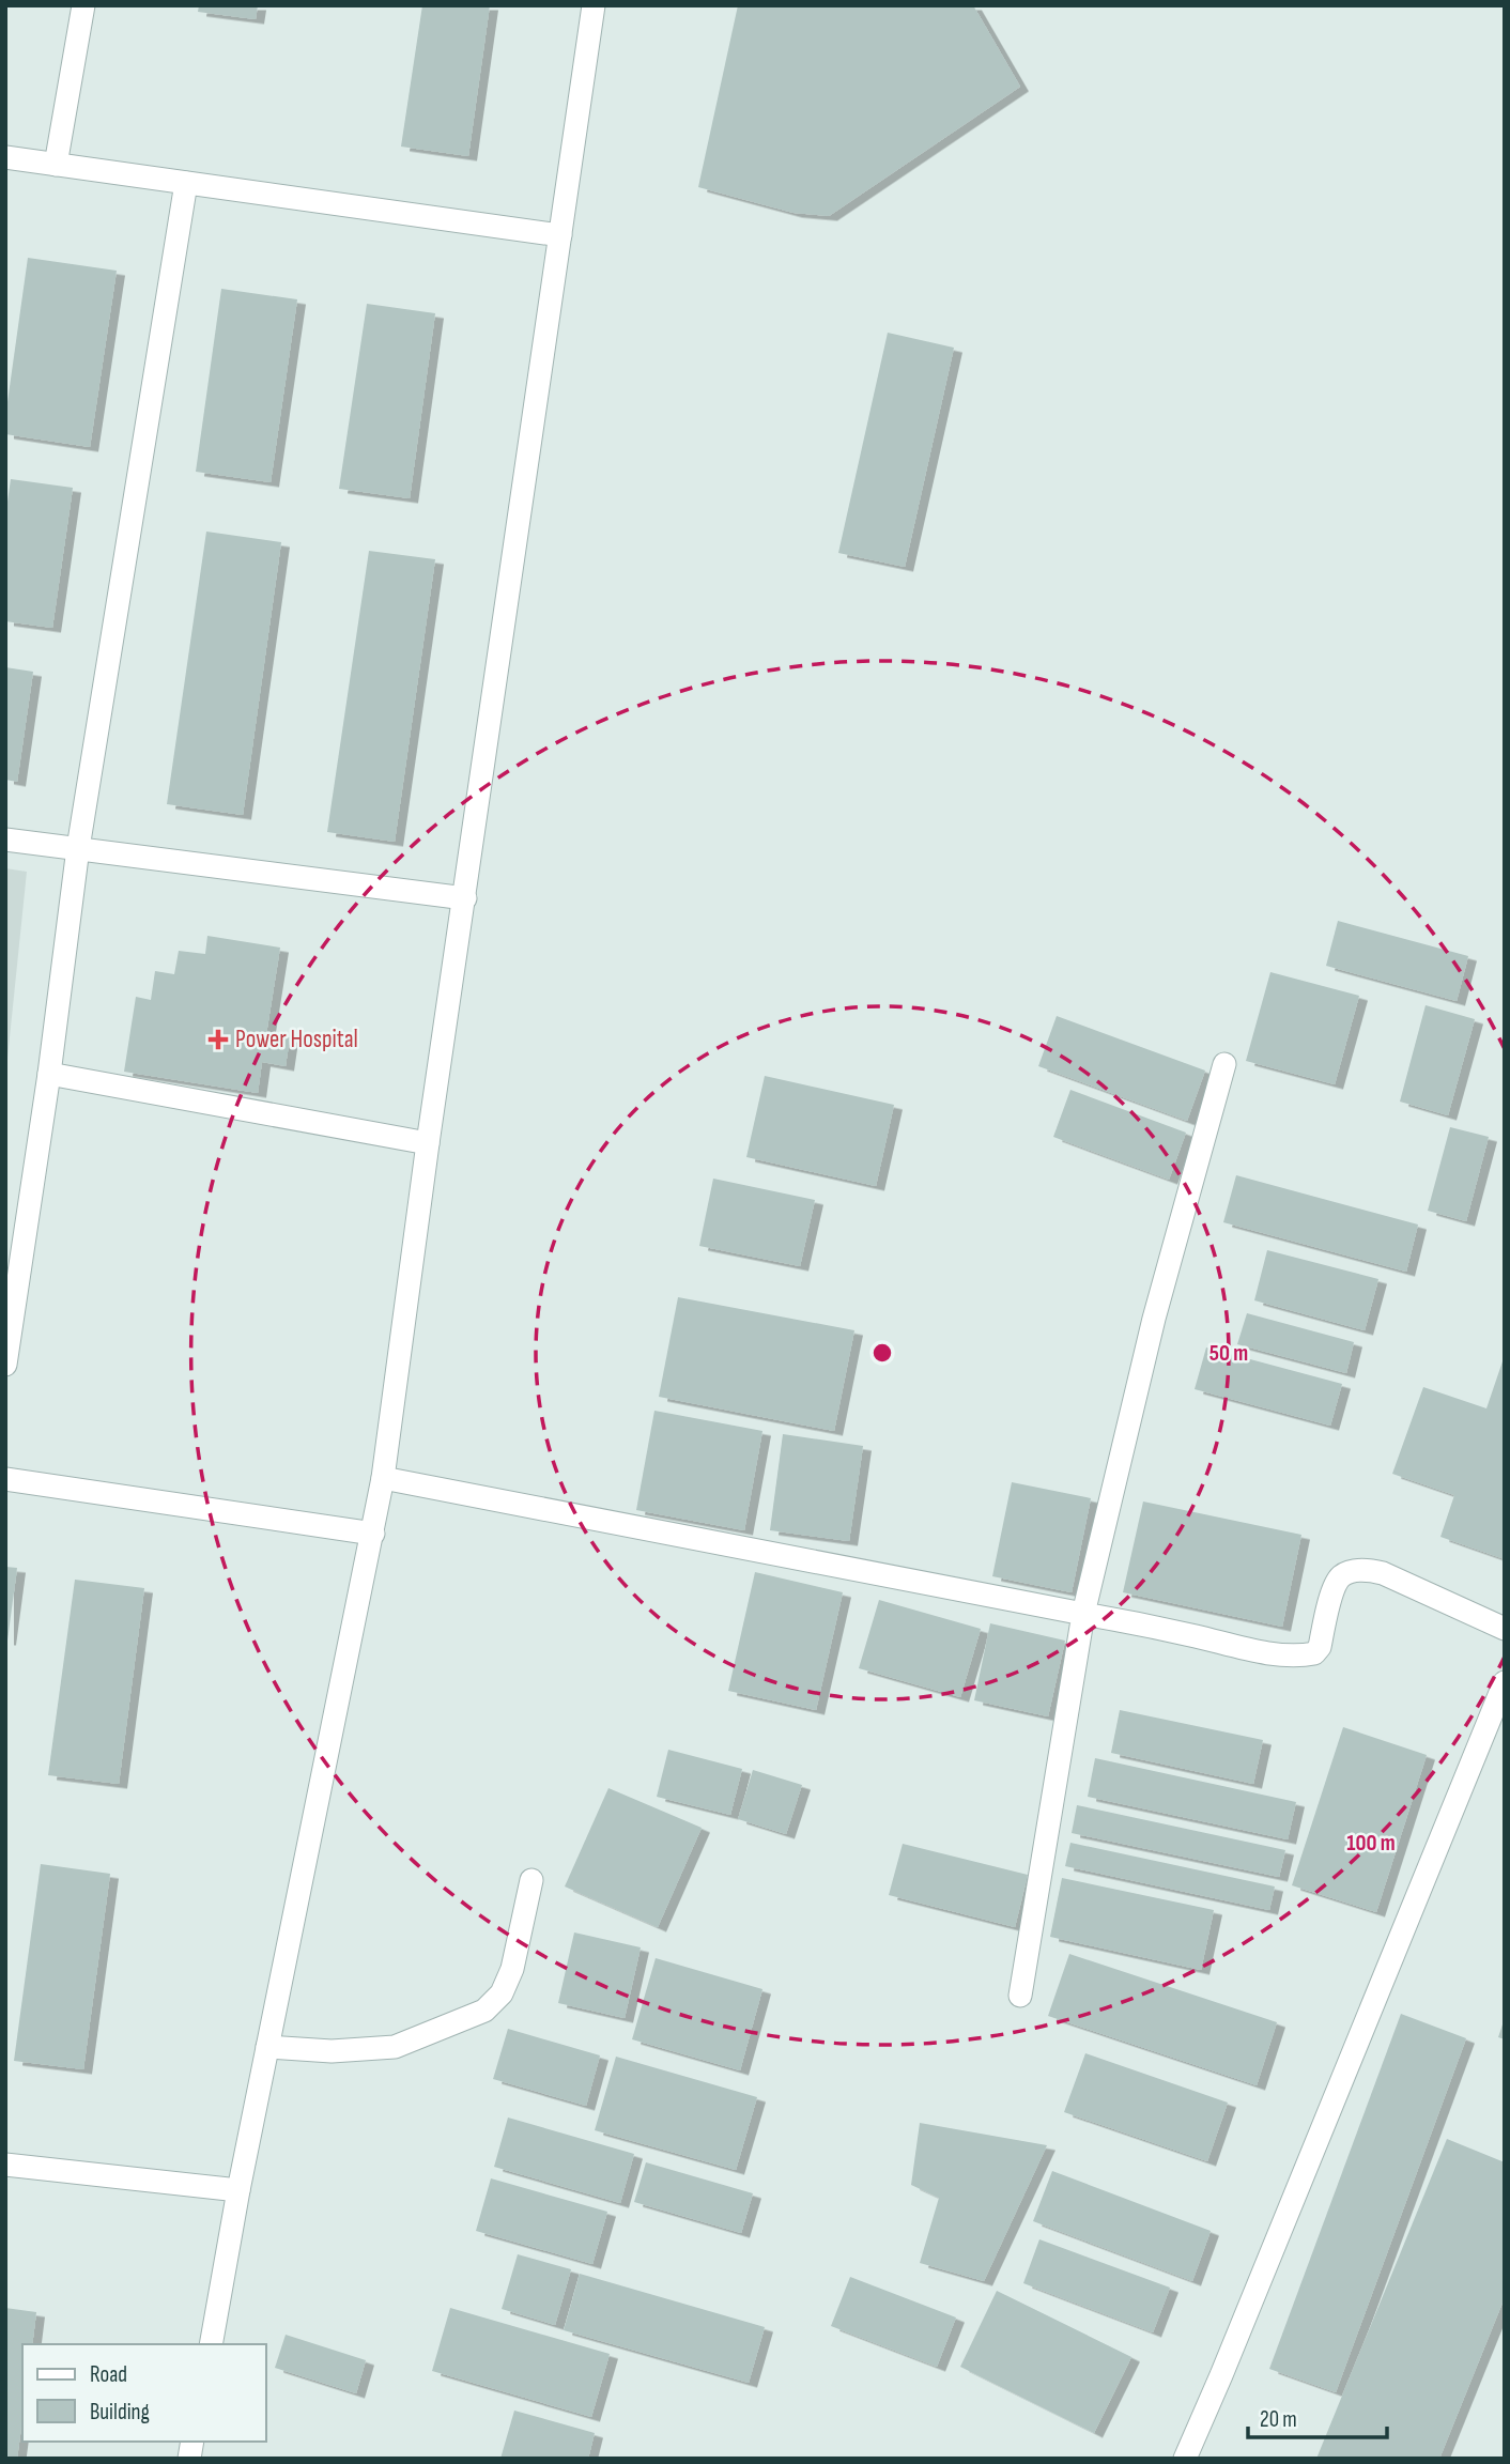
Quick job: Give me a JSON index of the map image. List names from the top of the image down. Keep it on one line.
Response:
{"places":{"health":["Power Hospital"]},"legend":["Road","Building"],"scale_bar":"20 m","rings":["50 m","100 m"]}
